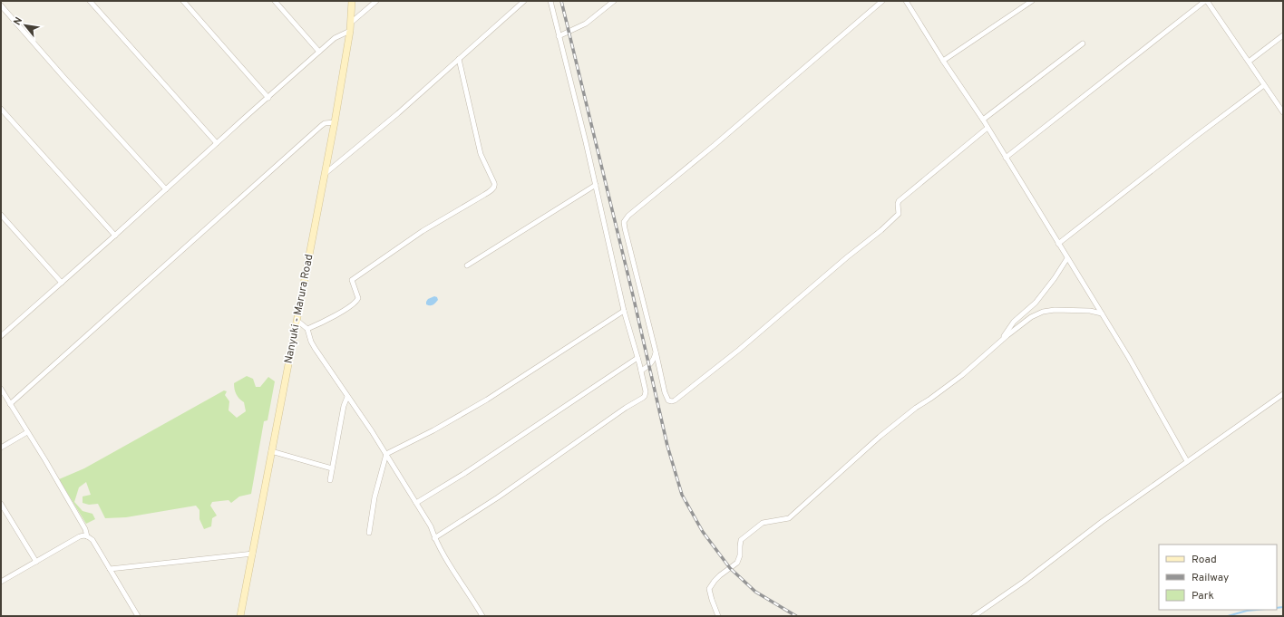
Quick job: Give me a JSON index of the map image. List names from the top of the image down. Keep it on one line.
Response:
{"streets":{"street":["Nanyuki - Marura Road"]},"legend":["Road","Railway","Park"],"north":"top left"}
